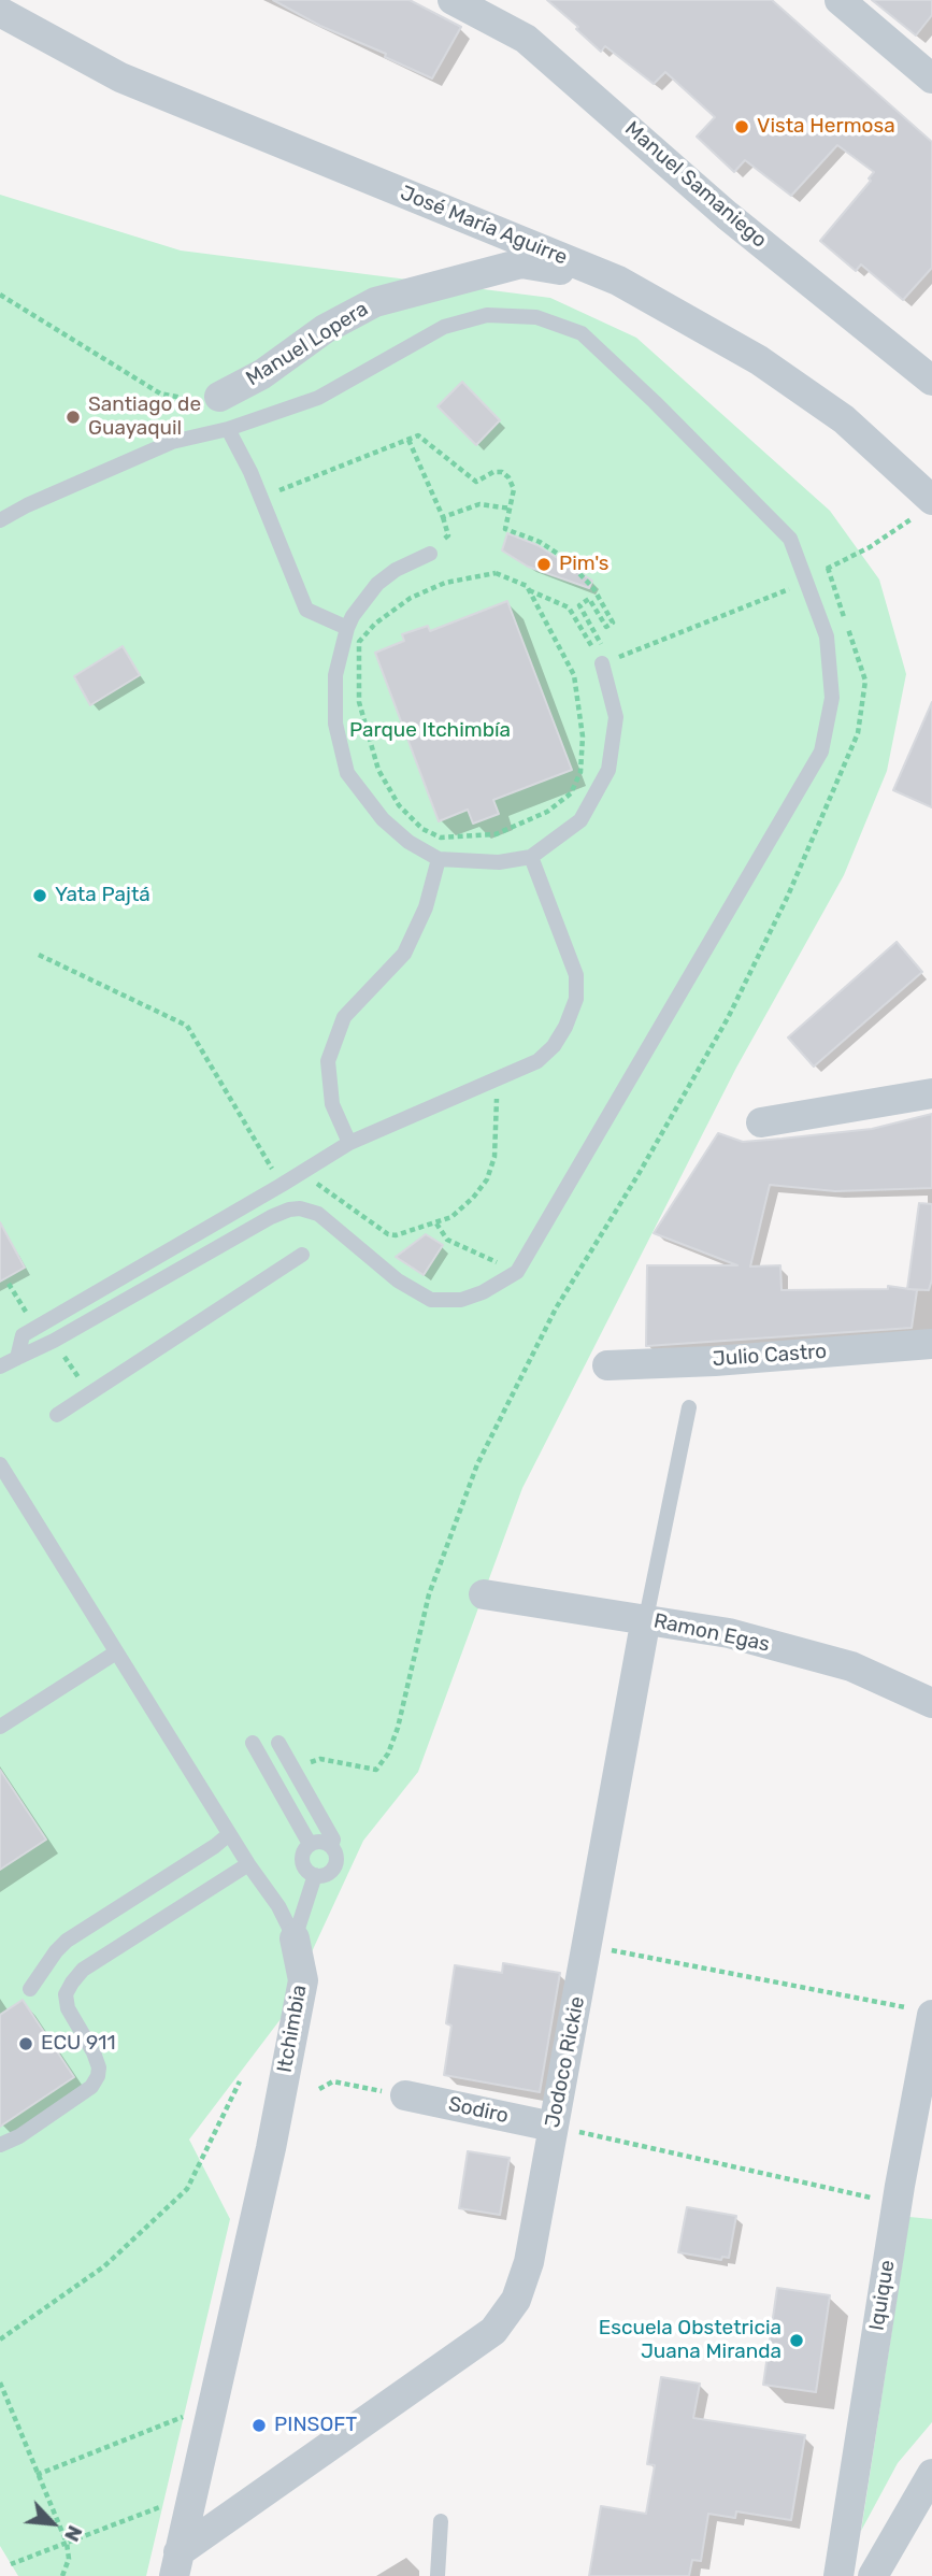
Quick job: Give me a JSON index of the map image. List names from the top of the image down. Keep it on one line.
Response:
{"streets":{"street":["Manuel Samaniego","José María Aguirre","Manuel Lopera","Julio Castro","Ramon Egas","Itchimbia","Jodoco Rickie","Sodiro","Iquique"]},"crossings":[["José María Aguirre","Manuel Lopera"],["Ramon Egas","Jodoco Rickie"],["Itchimbia","Jodoco Rickie"],["Jodoco Rickie","Sodiro"]],"parks":["Parque Itchimbía"],"places":["Vista Hermosa","Santiago de Guayaquil","Pim's","Yata Pajtá","ECU 911","Escuela Obstetricia Juana Miranda","PINSOFT"],"north":"bottom right"}
